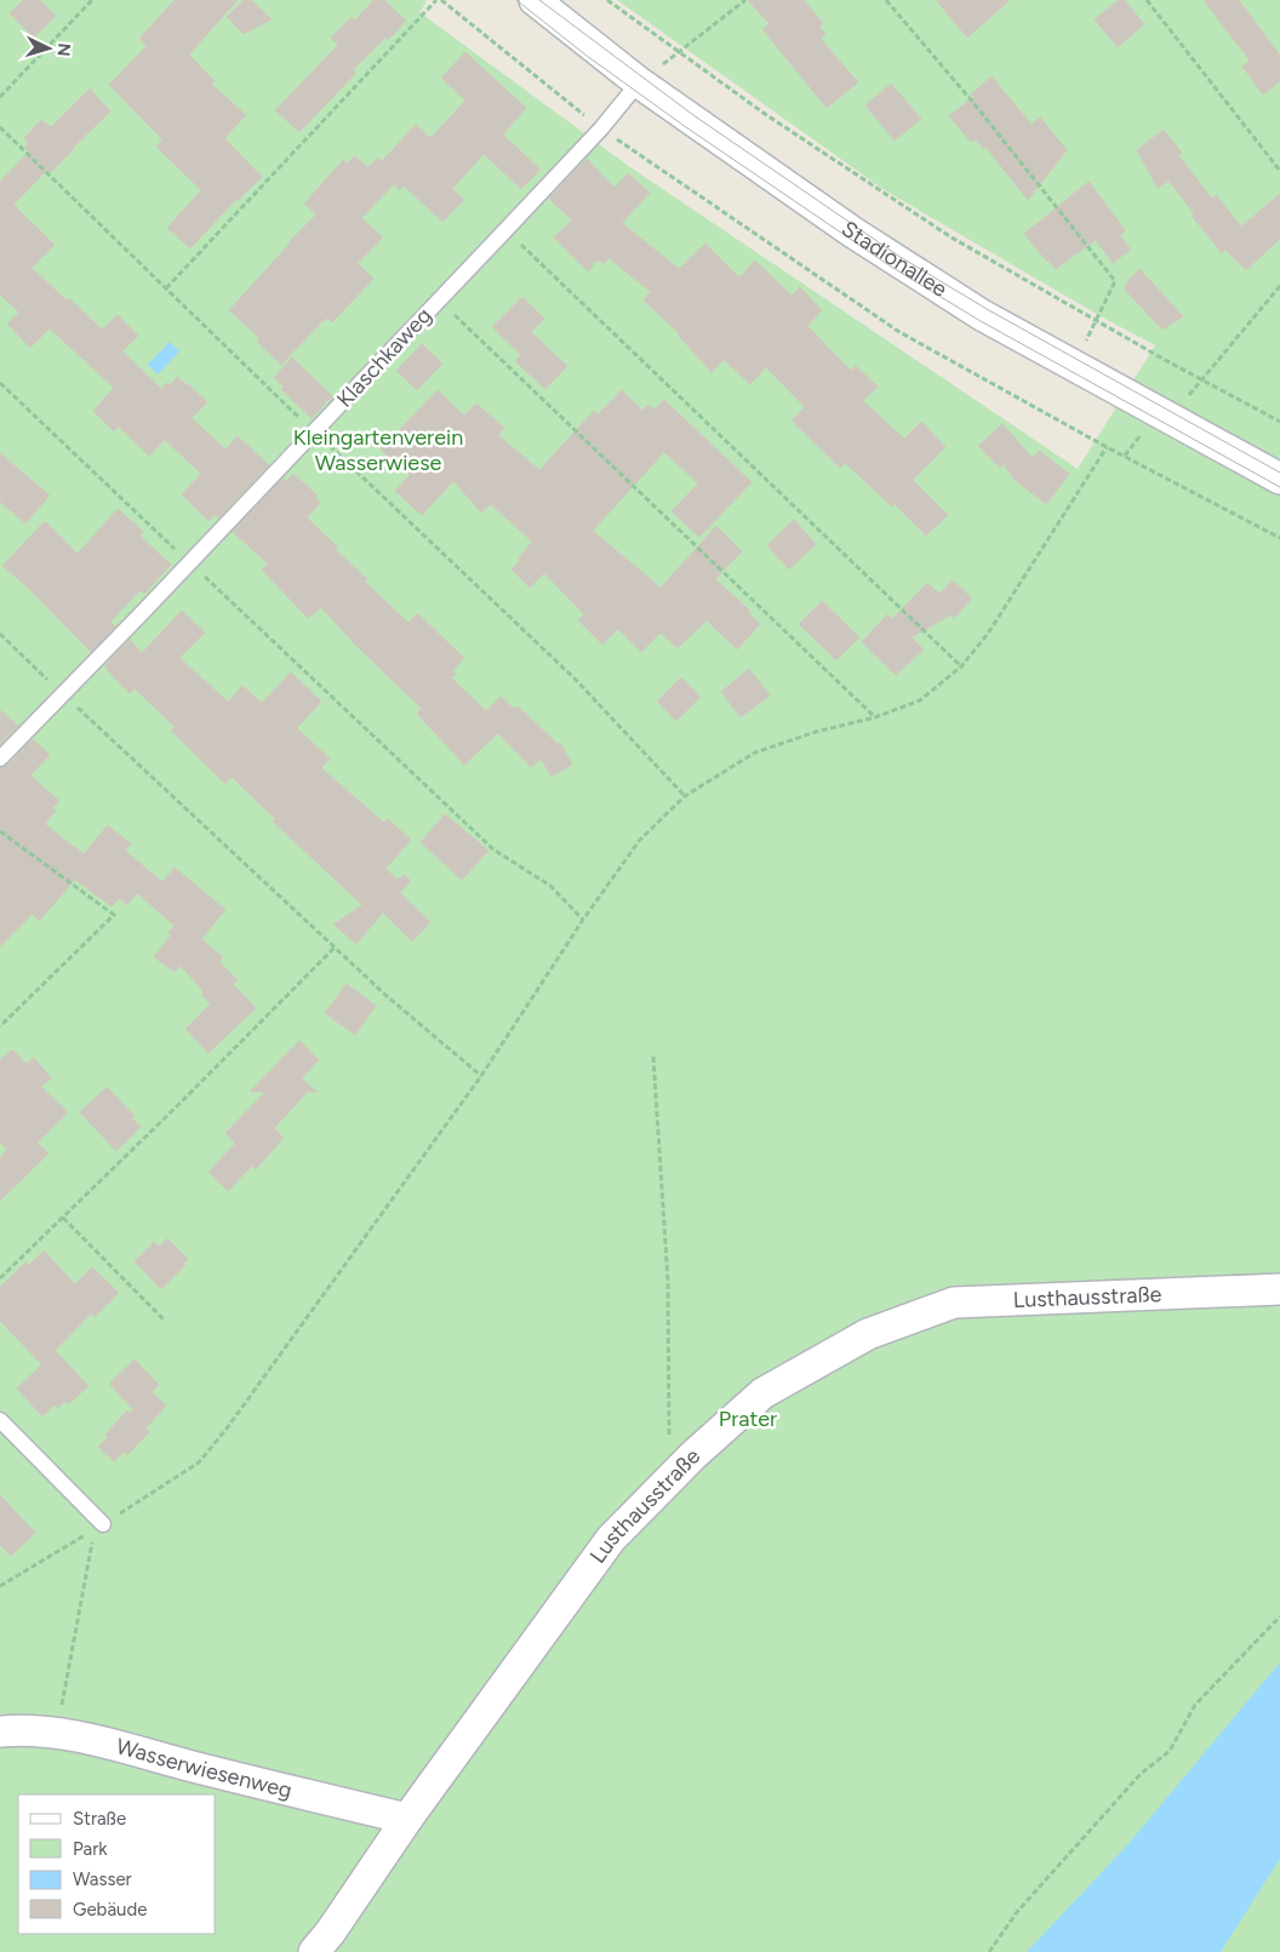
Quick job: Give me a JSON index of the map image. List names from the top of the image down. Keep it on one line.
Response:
{"streets":{"street":["Stadionallee","Lusthausstraße","Wasserwiesenweg"],"lane":["Klaschkaweg"]},"crossings":[["Stadionallee","Klaschkaweg"],["Lusthausstraße","Wasserwiesenweg"]],"parks":["Kleingartenverein Wasserwiese","Prater"],"legend":["Straße","Park","Wasser","Gebäude"],"north":"right"}
